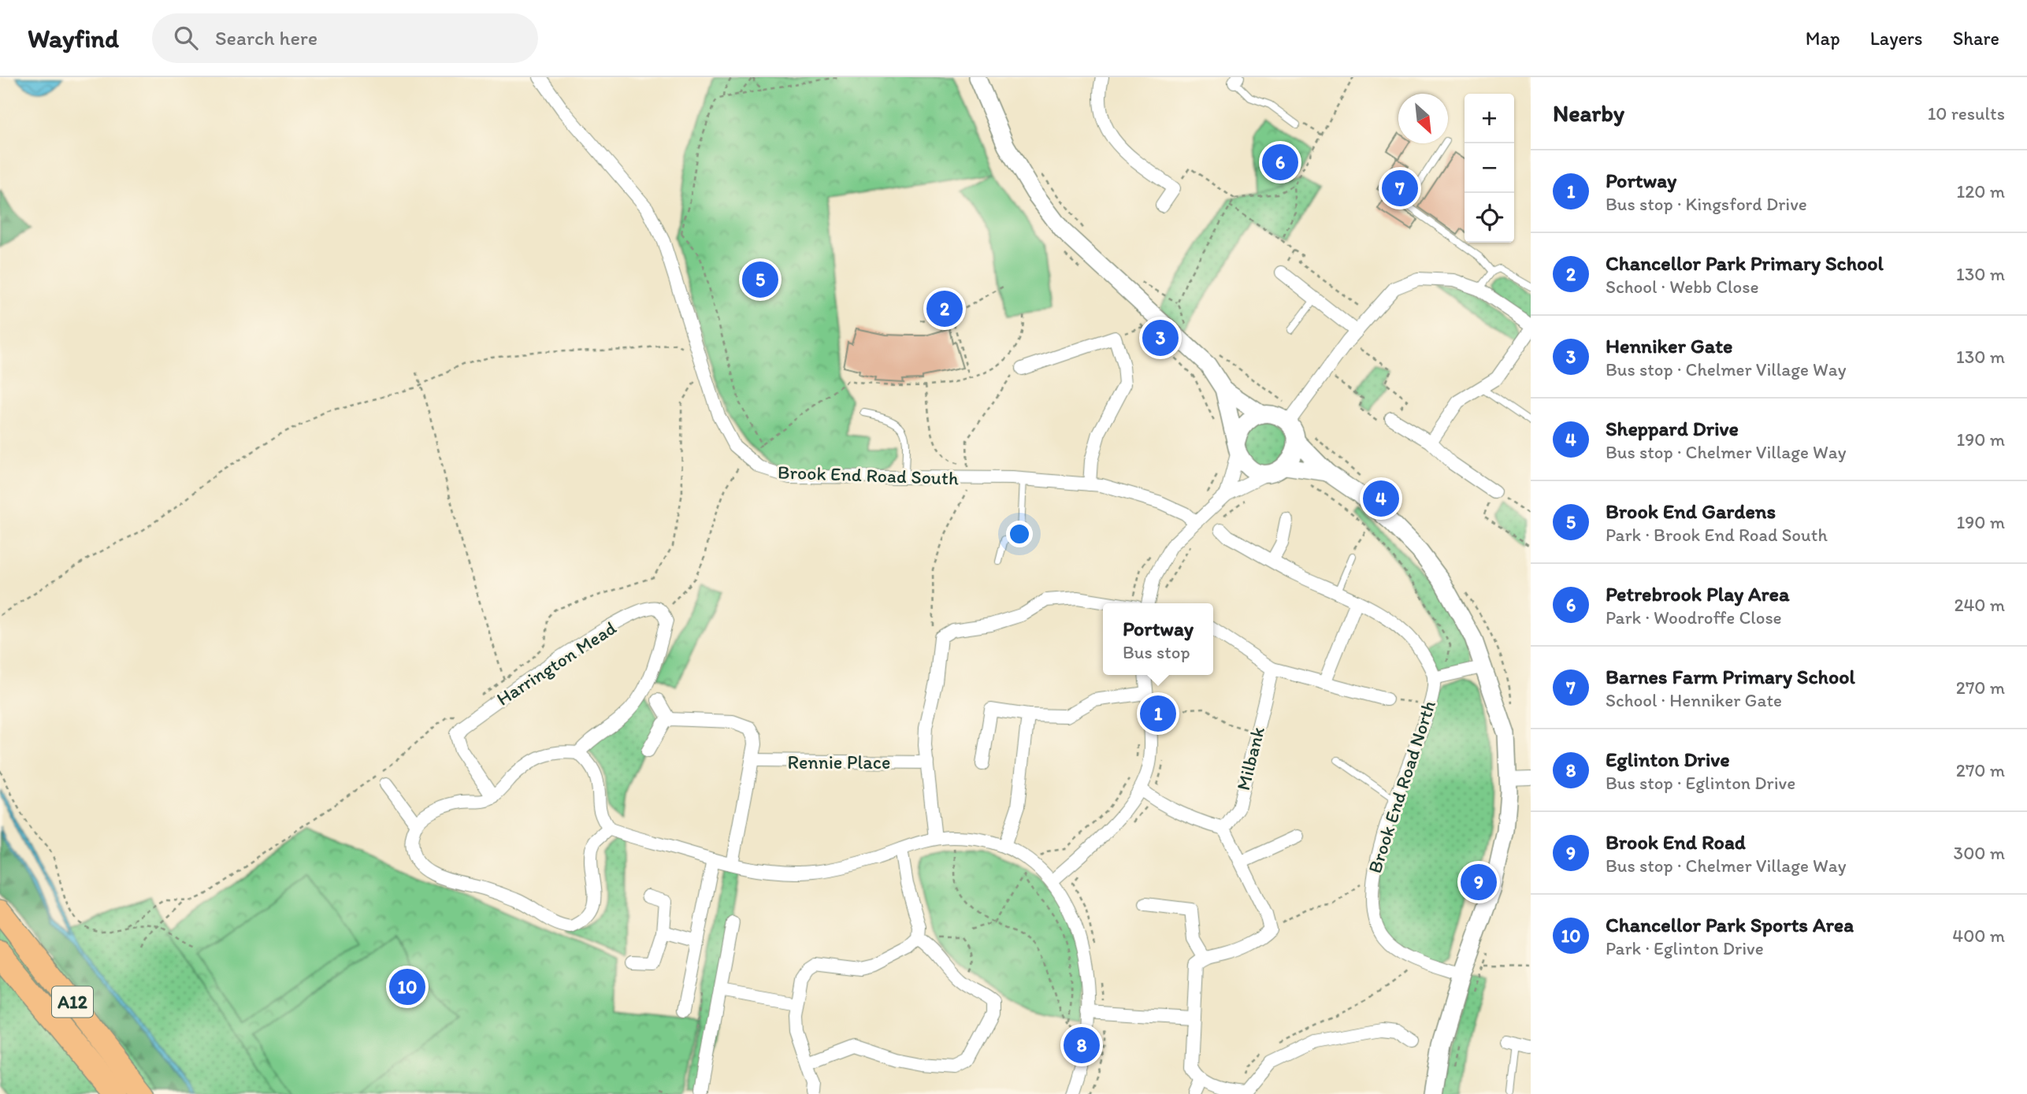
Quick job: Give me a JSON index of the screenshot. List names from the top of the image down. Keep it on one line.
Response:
{"streets":{"highway":["A12"],"street":["Brook End Road South","Harrington Mead","Milbank","Rennie Place","Brook End Road North"]},"north":"bottom right","page":{"header":"Wayfind","search":"Search here","nav":["Map","Layers","Share"],"heading":["Nearby","10 results"],"map_buttons":["+","−"],"pins":["6","7","5","2","3","4","1","9","10","8"],"list":[{"mark":"1","name":"Portway","note":"Bus stop · Kingsford Drive","value":"120 m"},{"mark":"2","name":"Chancellor Park Primary School","note":"School · Webb Close","value":"130 m"},{"mark":"3","name":"Henniker Gate","note":"Bus stop · Chelmer Village Way","value":"130 m"},{"mark":"4","name":"Sheppard Drive","note":"Bus stop · Chelmer Village Way","value":"190 m"},{"mark":"5","name":"Brook End Gardens","note":"Park · Brook End Road South","value":"190 m"},{"mark":"6","name":"Petrebrook Play Area","note":"Park · Woodroffe Close","value":"240 m"},{"mark":"7","name":"Barnes Farm Primary School","note":"School · Henniker Gate","value":"270 m"},{"mark":"8","name":"Eglinton Drive","note":"Bus stop · Eglinton Drive","value":"270 m"},{"mark":"9","name":"Brook End Road","note":"Bus stop · Chelmer Village Way","value":"300 m"},{"mark":"10","name":"Chancellor Park Sports Area","note":"Park · Eglinton Drive","value":"400 m"}],"popup":["Portway","Bus stop"]}}
